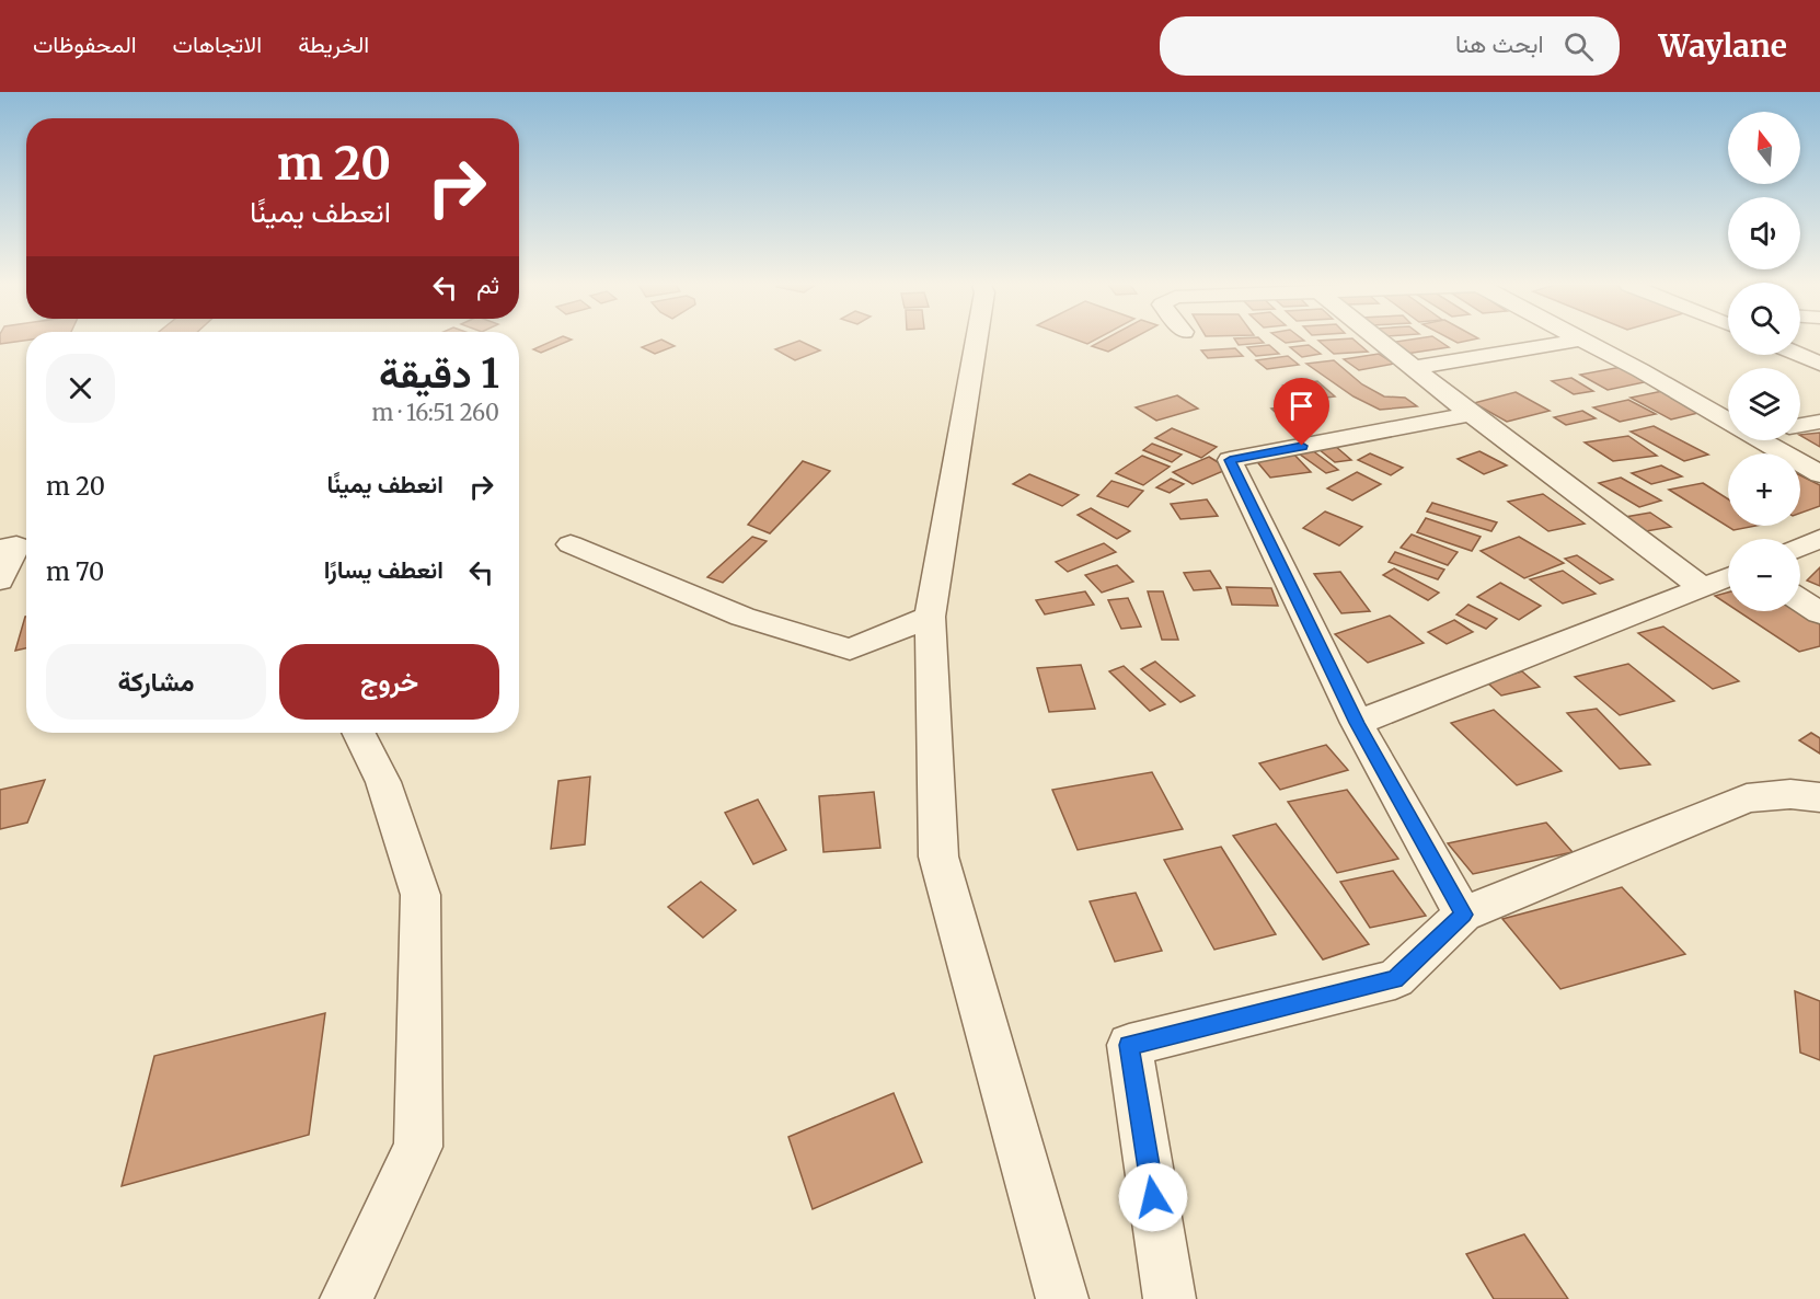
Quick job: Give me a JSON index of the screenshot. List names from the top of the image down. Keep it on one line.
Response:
{"north":"top","page":{"header":"Waylane","search":"ابحث هنا","nav":["الخريطة","الاتجاهات","المحفوظات"],"map_buttons":["+","−"],"turn":["20 m","انعطف يمينًا"],"then":"ثم","heading":["1 دقيقة","260 m · 16:51"],"list":[{"name":"انعطف يمينًا","value":"20 m"},{"name":"انعطف يسارًا","value":"70 m"}],"buttons":["خروج","مشاركة"]}}
